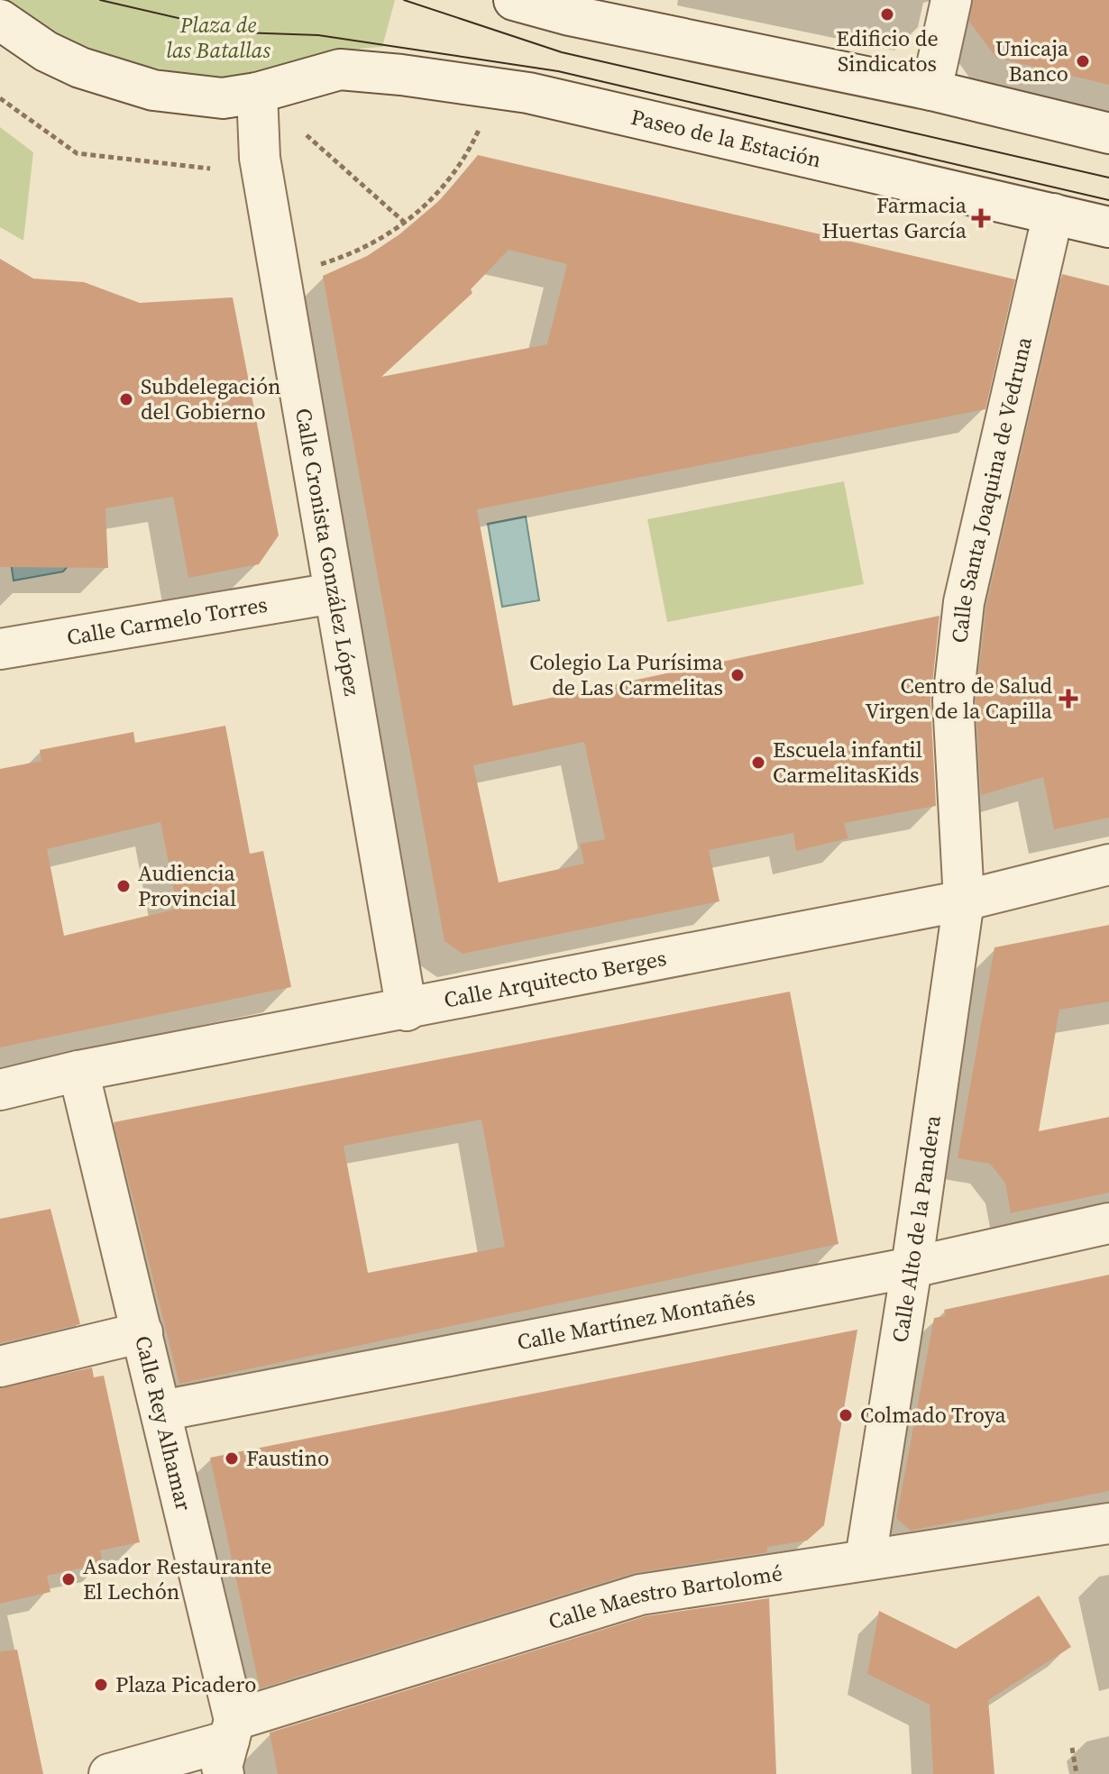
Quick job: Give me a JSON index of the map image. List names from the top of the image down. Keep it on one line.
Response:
{"streets":{"street":["Paseo de la Estación","Calle Santa Joaquina de Vedruna","Calle Cronista González López","Calle Carmelo Torres","Calle Arquitecto Berges","Calle Alto de la Pandera","Calle Martínez Montañés","Calle Rey Alhamar","Calle Maestro Bartolomé"]},"crossings":[["Paseo de la Estación","Calle Santa Joaquina de Vedruna"],["Paseo de la Estación","Calle Cronista González López"],["Calle Santa Joaquina de Vedruna","Calle Arquitecto Berges"],["Calle Santa Joaquina de Vedruna","Calle Alto de la Pandera"],["Calle Cronista González López","Calle Carmelo Torres"],["Calle Cronista González López","Calle Arquitecto Berges"],["Calle Arquitecto Berges","Calle Alto de la Pandera"],["Calle Arquitecto Berges","Calle Rey Alhamar"],["Calle Alto de la Pandera","Calle Martínez Montañés"],["Calle Alto de la Pandera","Calle Maestro Bartolomé"],["Calle Martínez Montañés","Calle Rey Alhamar"],["Calle Rey Alhamar","Calle Maestro Bartolomé"]],"parks":["Plaza de las Batallas"],"places":{"other":["Edificio de Sindicatos","Unicaja Banco","Subdelegación del Gobierno","Colegio La Purísima de Las Carmelitas","Escuela infantil CarmelitasKids","Audiencia Provincial","Colmado Troya","Faustino","Asador Restaurante El Lechón","Plaza Picadero"],"health":["Farmacia Huertas García","Centro de Salud Virgen de la Capilla"]}}
